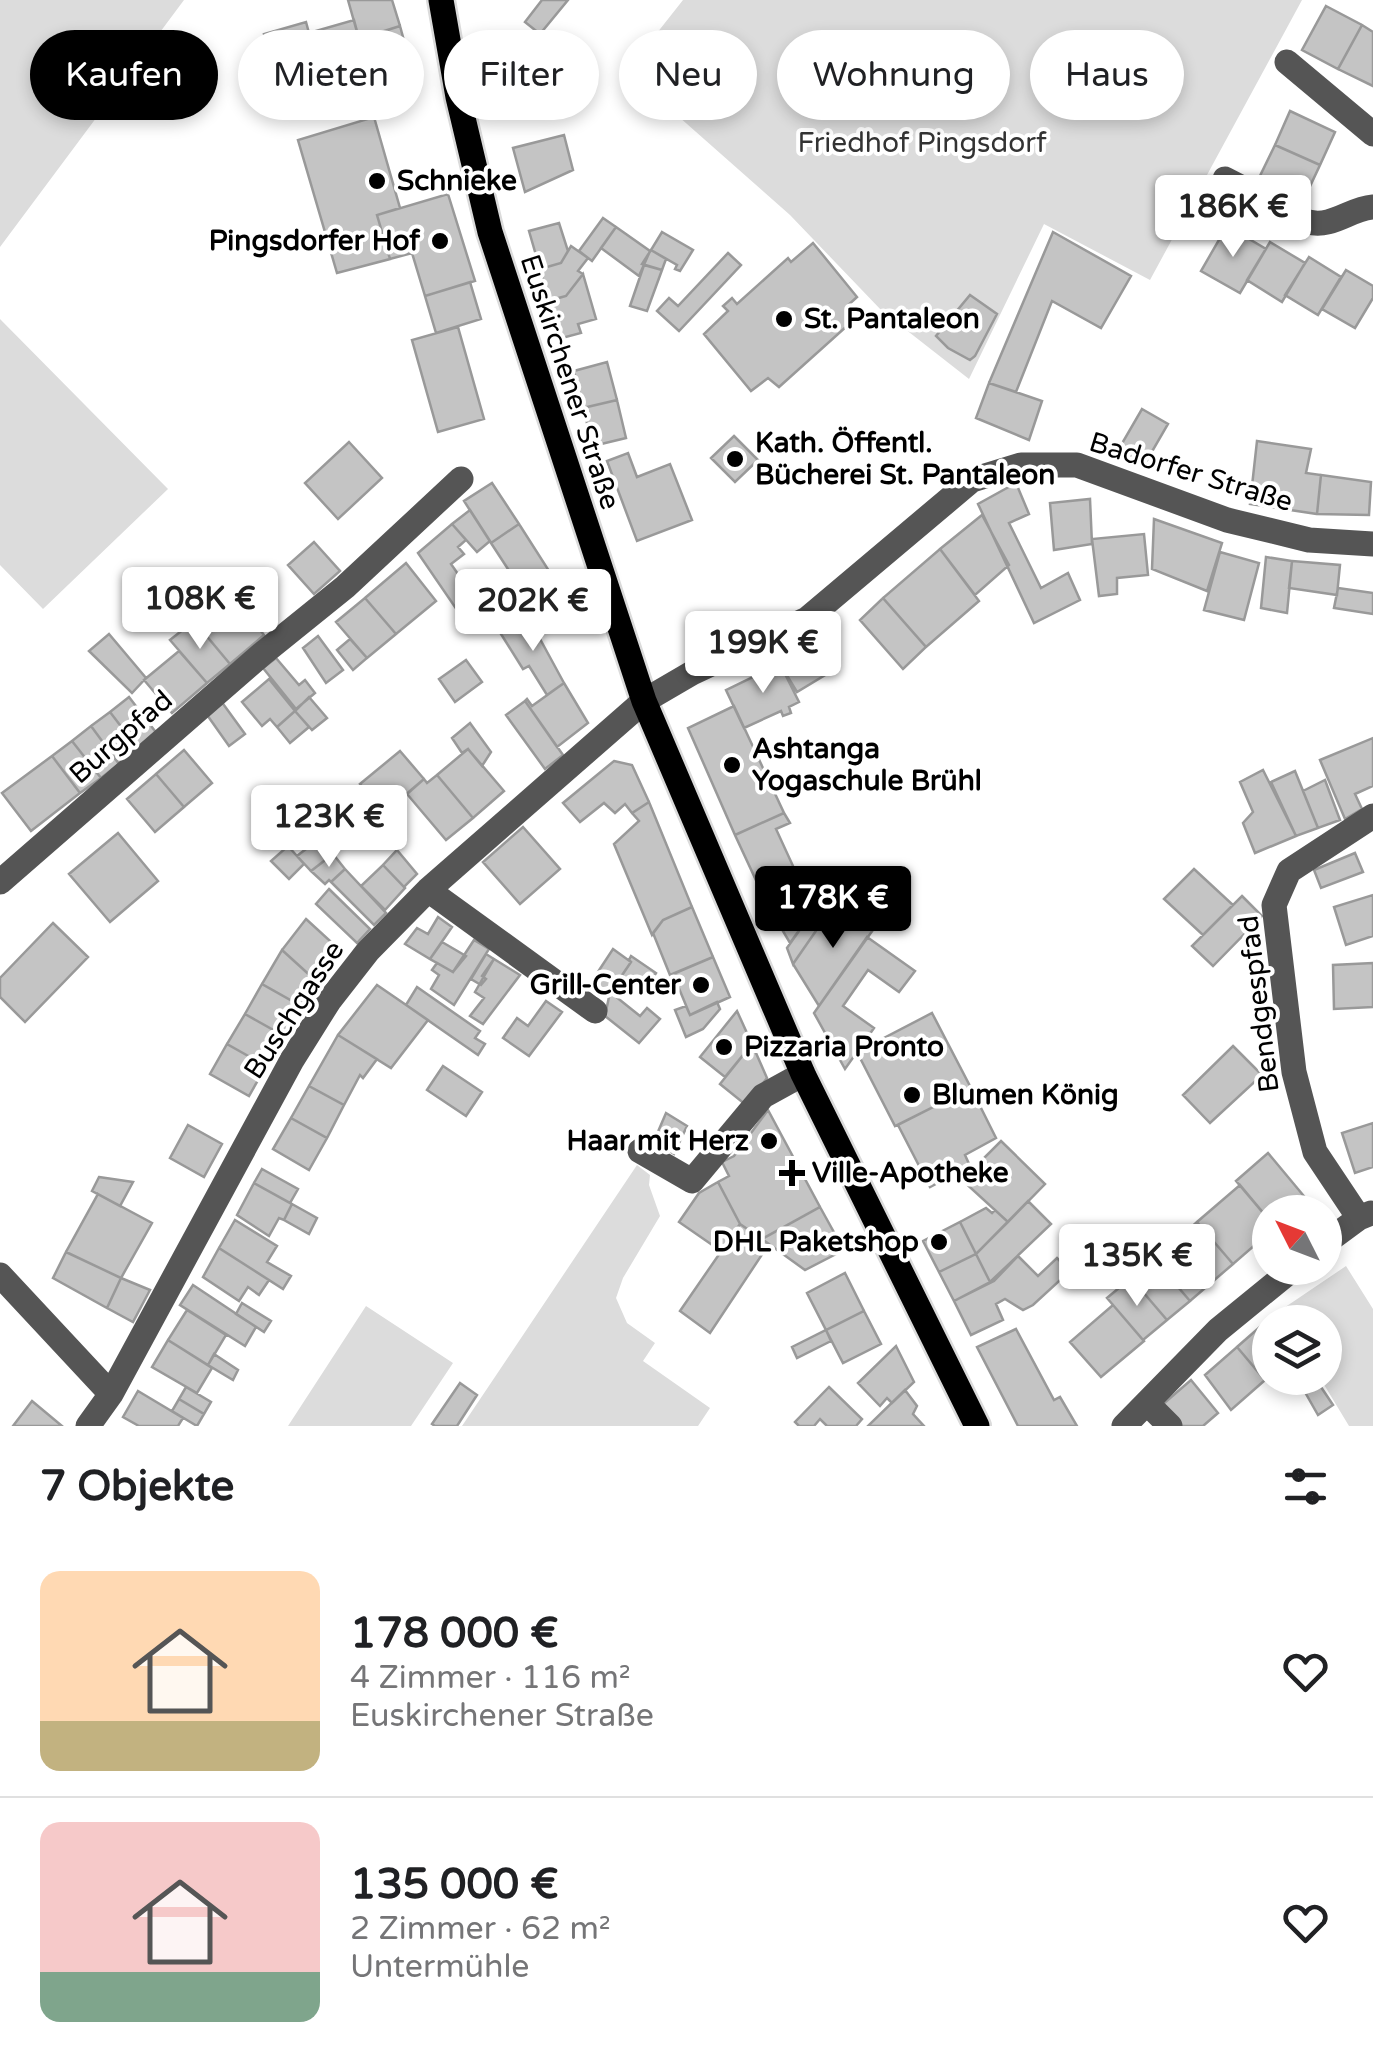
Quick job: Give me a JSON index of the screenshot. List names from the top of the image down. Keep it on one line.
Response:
{"streets":{"main road":["Euskirchener Straße"],"street":["Badorfer Straße","Burgpfad","Bendgespfad","Buschgasse"]},"crossings":[["Euskirchener Straße","Badorfer Straße"],["Euskirchener Straße","Buschgasse"],["Badorfer Straße","Buschgasse"]],"parks":["Friedhof Pingsdorf"],"places":{"other":["Schnieke","Pingsdorfer Hof","St. Pantaleon","Kath. Öffentl. Bücherei St. Pantaleon","Ashtanga Yogaschule Brühl","Grill-Center","Pizzaria Pronto","Blumen König","Haar mit Herz","DHL Paketshop"],"health":["Ville-Apotheke"]},"north":"top left","page":{"chip":["Kaufen","Mieten","Filter","Neu","Wohnung","Haus"],"price":["186K €","108K €","202K €","199K €","123K €","178K €","135K €"],"heading":"7 Objekte","list":[{"name":"178 000 €","note":"4 Zimmer · 116 m² · Euskirchener Straße"},{"name":"135 000 €","note":"2 Zimmer · 62 m² · Untermühle"}]}}
